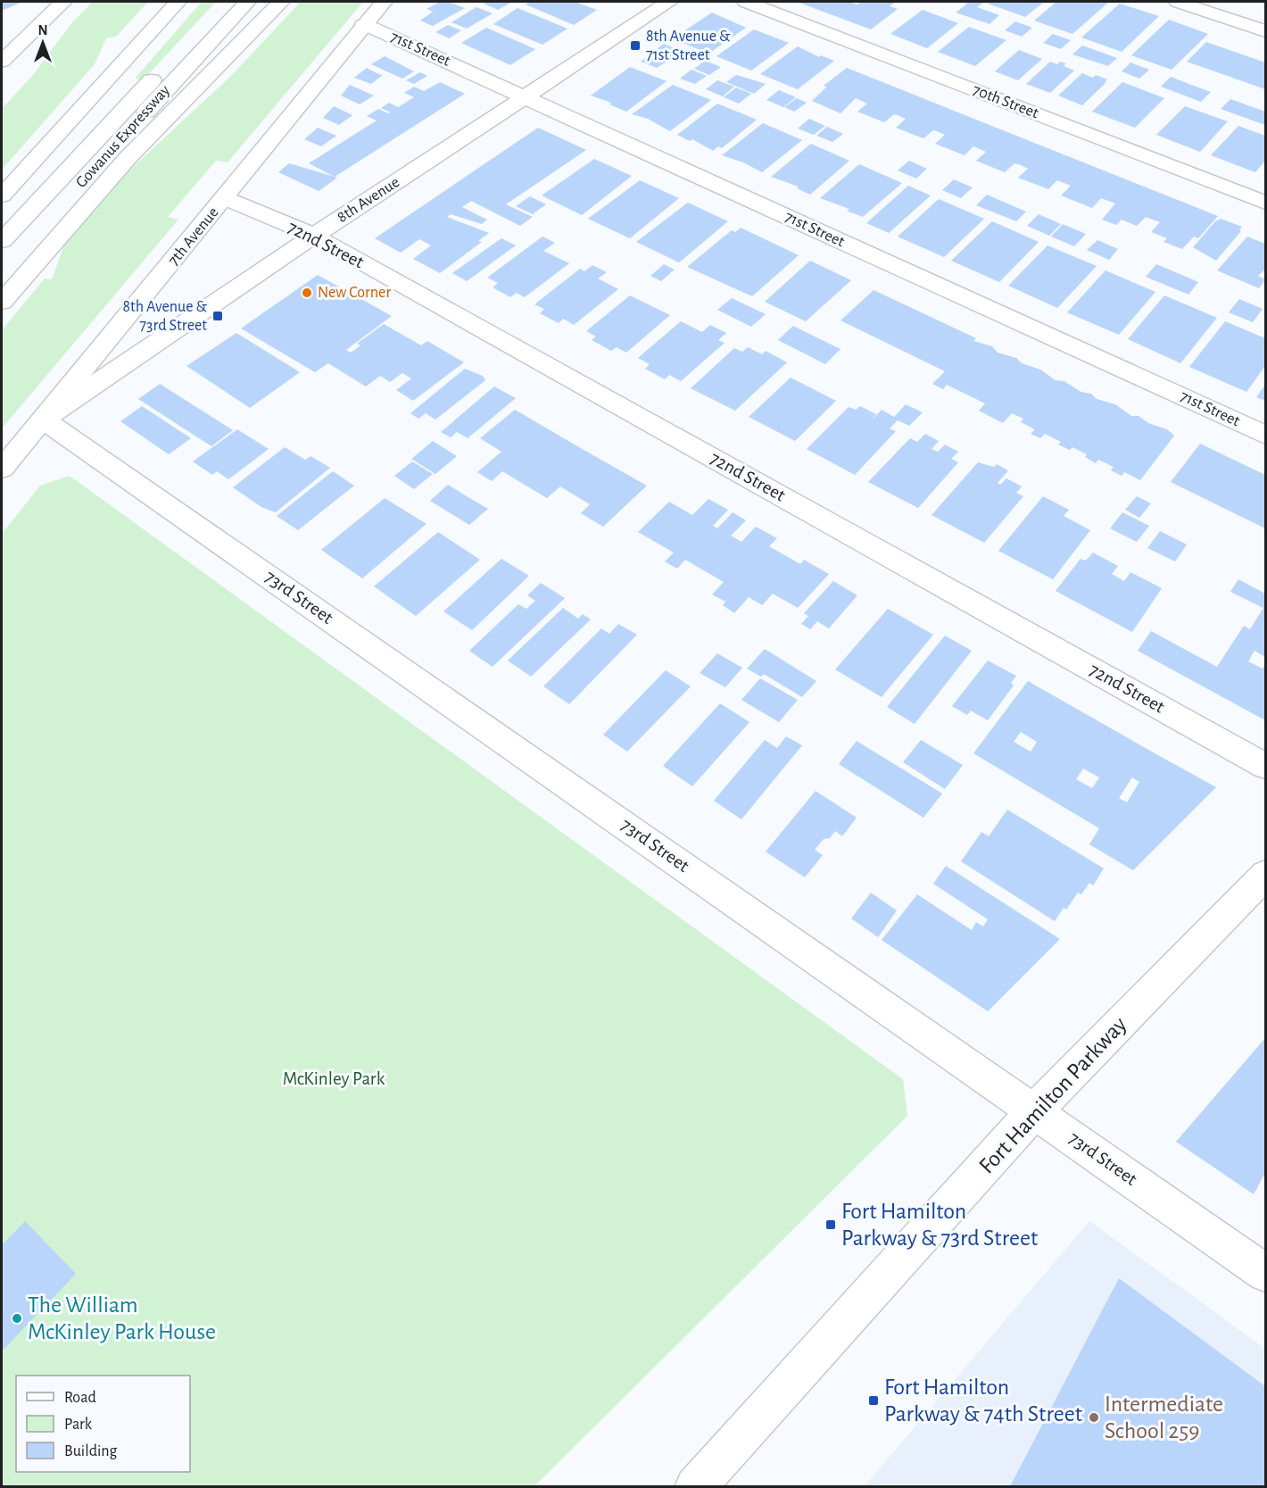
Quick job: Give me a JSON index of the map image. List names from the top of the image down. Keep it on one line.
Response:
{"streets":{"main road":["71st Street","70th Street","Gowanus Expressway","8th Avenue","7th Avenue","72nd Street","73rd Street","Fort Hamilton Parkway"]},"crossings":[["71st Street","8th Avenue"],["71st Street","7th Avenue"],["8th Avenue","7th Avenue"],["8th Avenue","72nd Street"],["8th Avenue","73rd Street"],["7th Avenue","72nd Street"],["7th Avenue","73rd Street"],["73rd Street","Fort Hamilton Parkway"]],"parks":["McKinley Park"],"places":{"transit":["8th Avenue & 71st Street","8th Avenue & 73rd Street","Fort Hamilton Parkway & 73rd Street","Fort Hamilton Parkway & 74th Street"],"other":["New Corner","The William McKinley Park House","Intermediate School 259"]},"legend":["Road","Park","Building"],"north":"top"}
